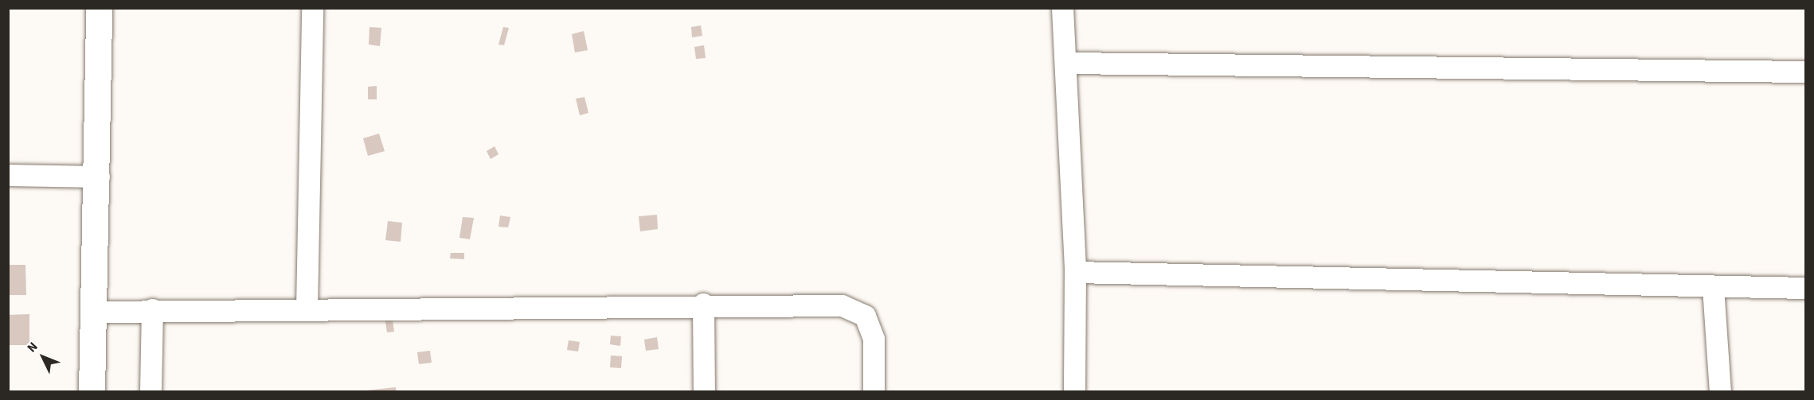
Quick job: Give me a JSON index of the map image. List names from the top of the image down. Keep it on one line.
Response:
{"north":"top left"}
